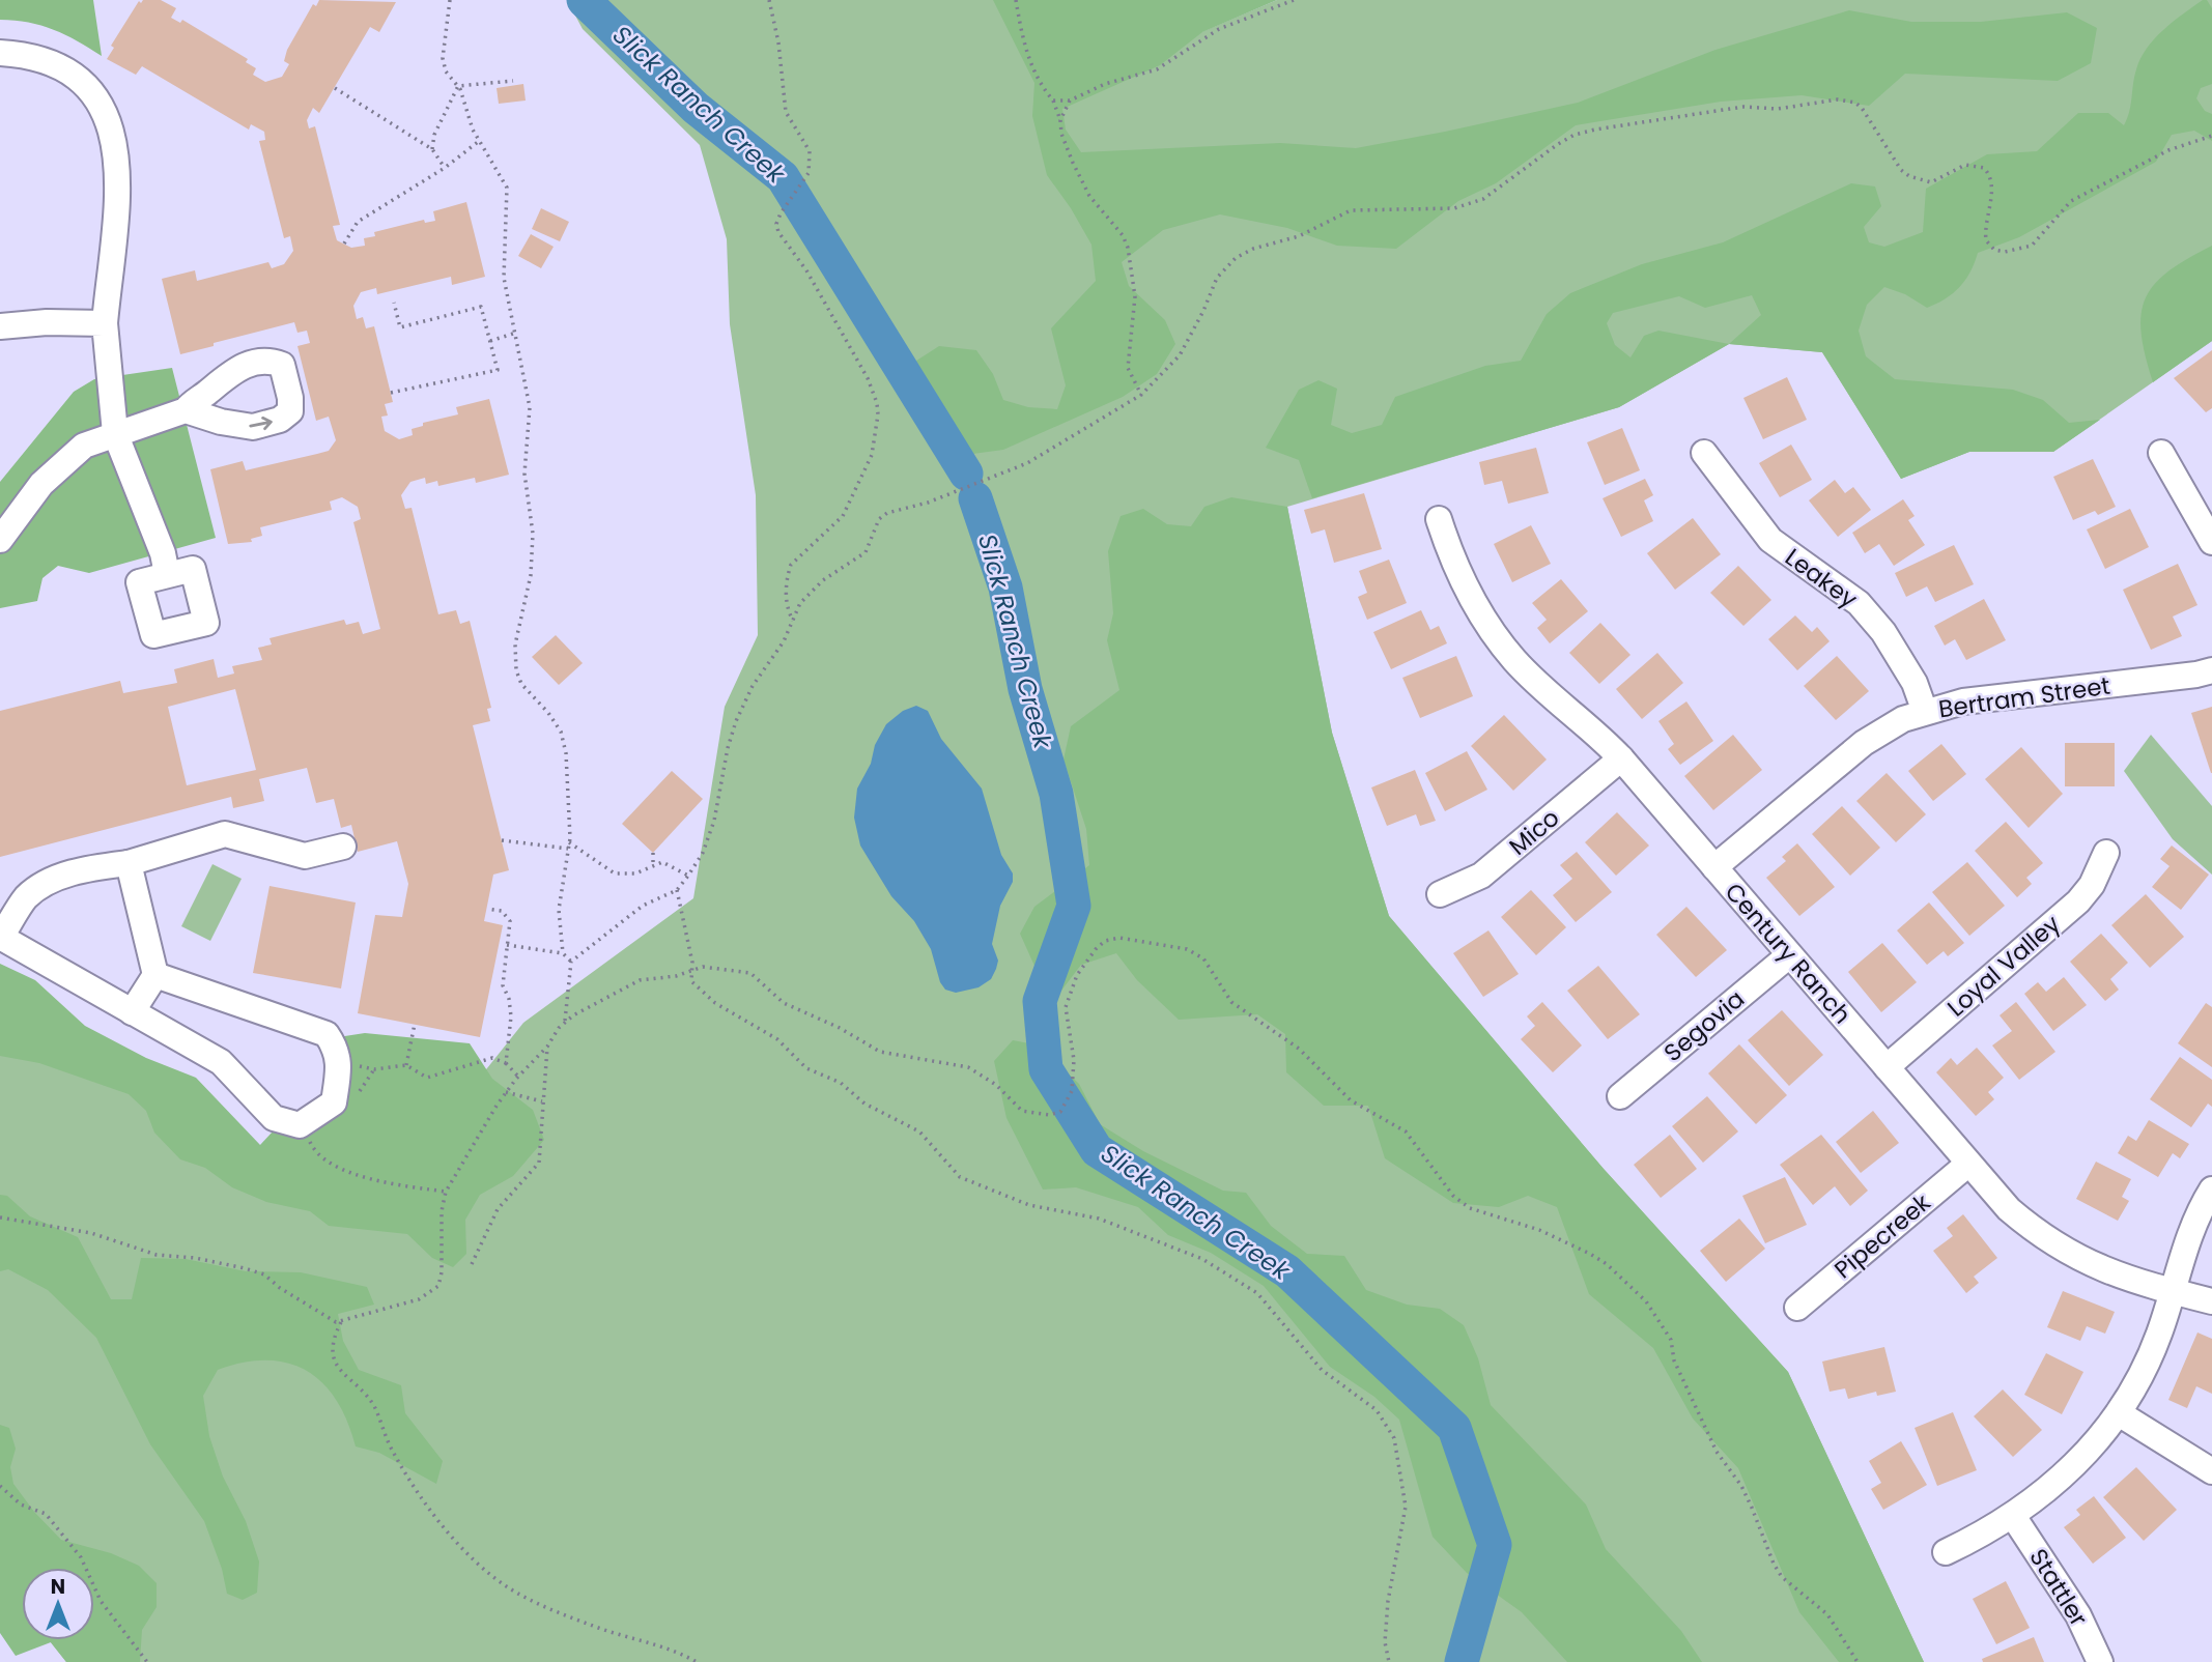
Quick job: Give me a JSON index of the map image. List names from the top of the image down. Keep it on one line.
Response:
{"streets":{"street":["Leakey","Bertram Street","Mico","Century Ranch","Loyal Valley","Segovia","Pipecreek","Stattler"]},"crossings":[["Leakey","Bertram Street"],["Bertram Street","Century Ranch"],["Mico","Century Ranch"],["Century Ranch","Loyal Valley"],["Century Ranch","Segovia"],["Century Ranch","Pipecreek"]],"water":["Slick Ranch Creek"],"north":"top"}
